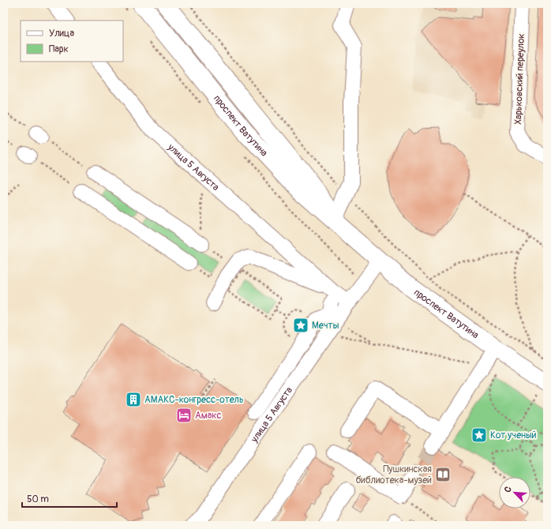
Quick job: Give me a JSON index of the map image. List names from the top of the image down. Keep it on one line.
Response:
{"streets":{"main road":["проспект Ватутина"],"street":["Харьковский переулок","улица 5 Августа"]},"crossings":[["проспект Ватутина","улица 5 Августа"]],"places":{"place":["Мечты","Кот ученый"],"building":["АМАКС-конгресс-отель"],"hotel":["Амакс"],"library":["Пушкинская библиотека-музей"]},"legend":["Улица","Парк"],"scale_bar":"50 m","north":"top left"}
